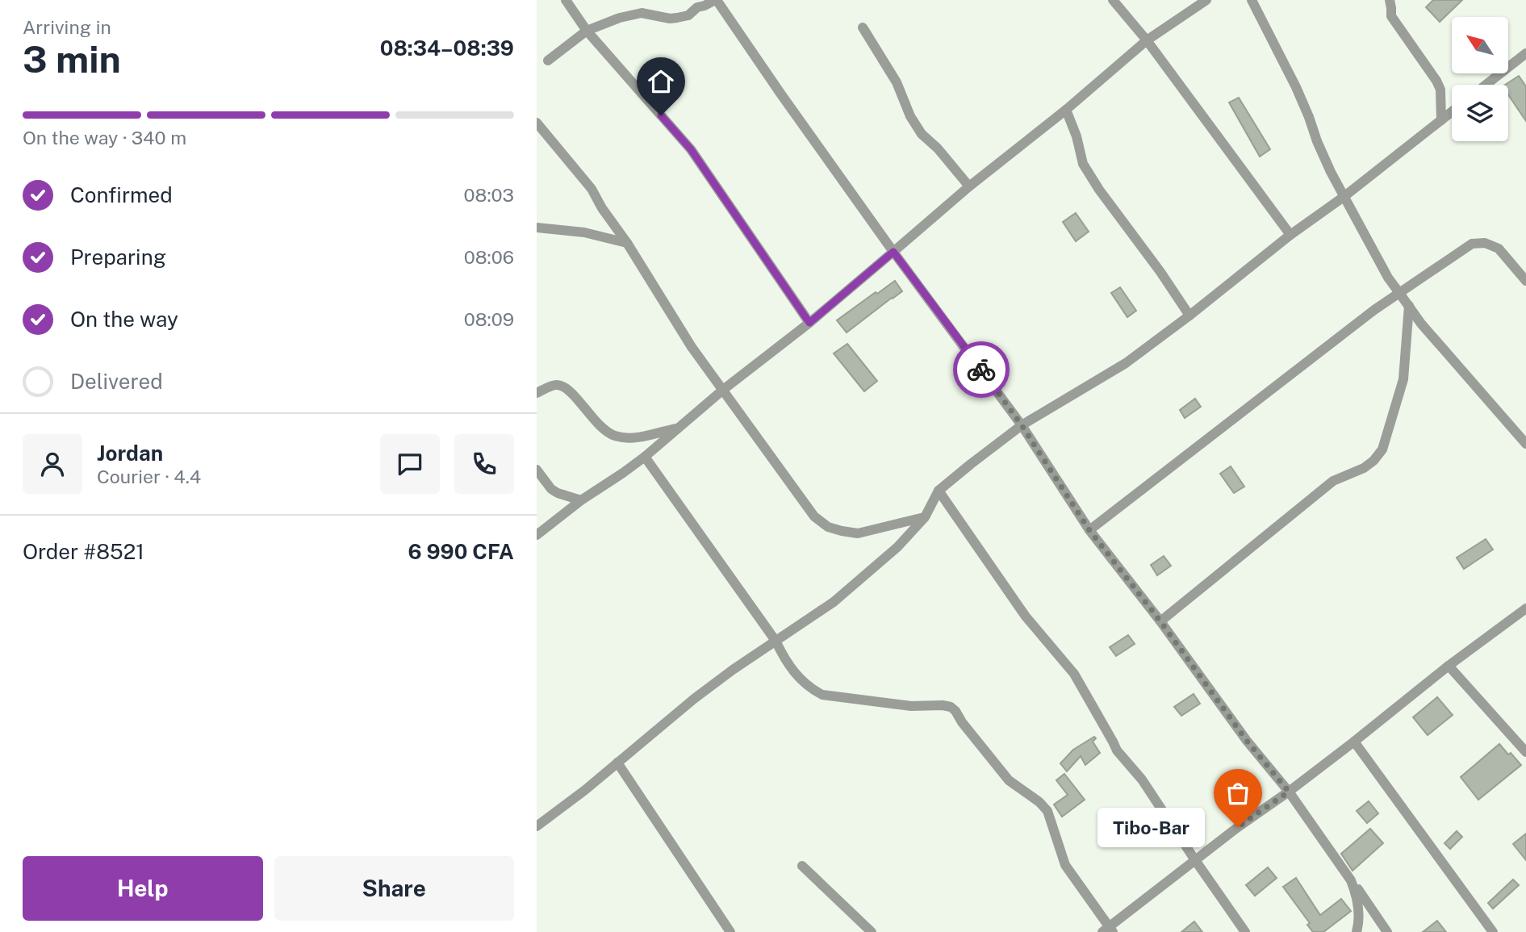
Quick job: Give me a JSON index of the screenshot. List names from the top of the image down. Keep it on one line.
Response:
{"places":["Tibo-Bar"],"north":"top left","page":{"heading":["3 min","Arriving in","08:34–08:39"],"panel":["Jordan","Courier · 4.4","Order #8521","6 990 CFA"],"bar":"On the way · 340 m","list":[["Confirmed","08:03"],["Preparing","08:06"],["On the way","08:09"],"Delivered"],"bubble":"Tibo-Bar","buttons":["Help","Share"]}}
